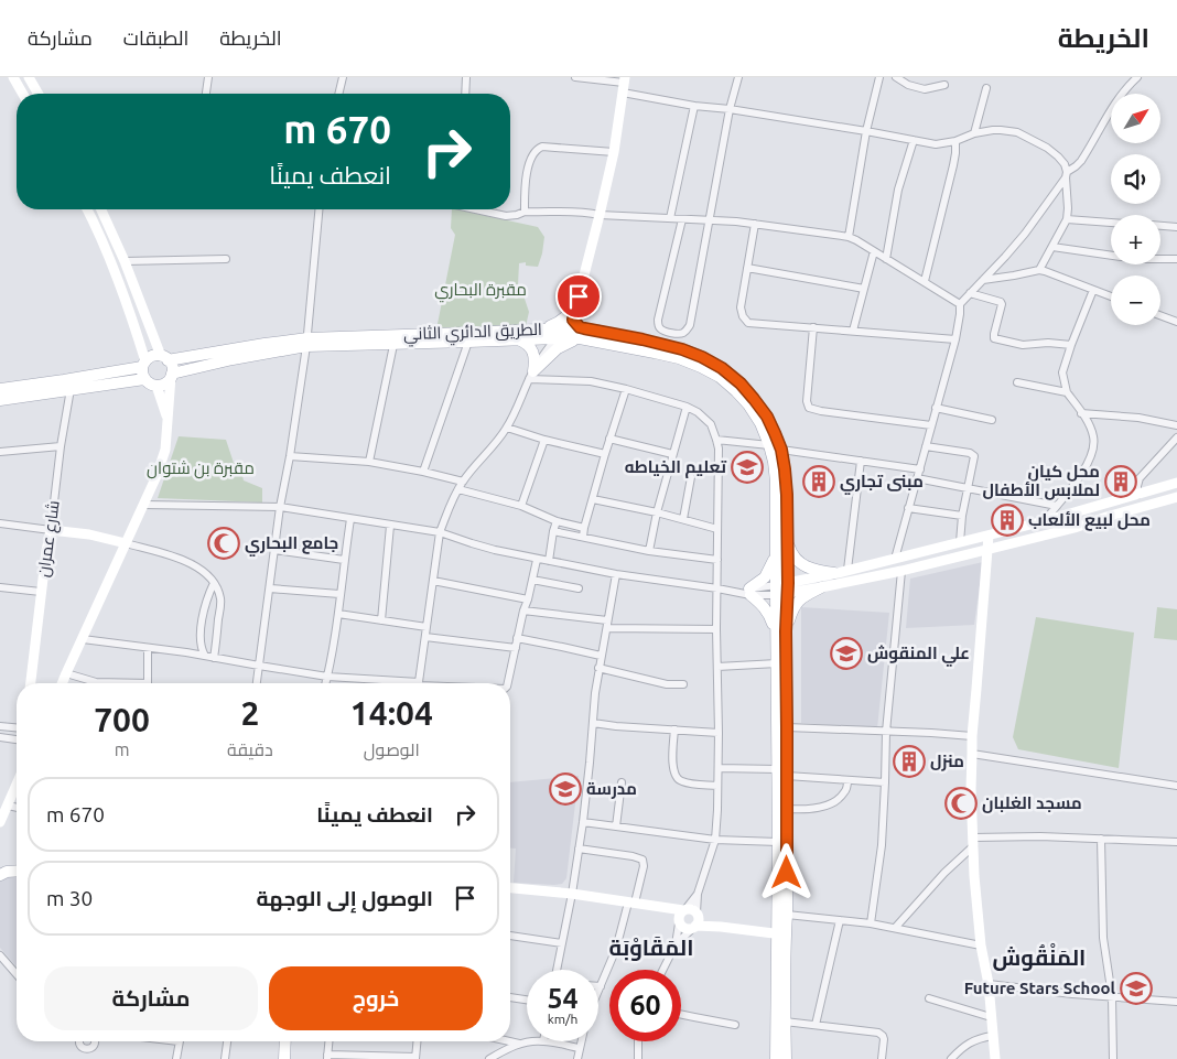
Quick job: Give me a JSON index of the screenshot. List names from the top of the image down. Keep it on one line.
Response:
{"streets":{"main road":["الطريق الدائري الثاني"],"street":["شارع عمران"]},"districts":["المَقَاوْبَة","المَنْقُوش"],"parks":["مقبرة البحاري","مقبرة بن شتوان"],"places":{"school or university":["تعليم الخياطه","علي المنقوش","مدرسة","Future Stars School"],"building":["مبنى تجاري","محل كيان لملابس الأطفال","محل لبيع الألعاب","منزل"],"mosque":["جامع البحاري","مسجد الغلبان"]},"north":"top right","page":{"header":"الخريطة","nav":["الخريطة","الطبقات","مشاركة"],"map_buttons":["+","−"],"turn":["670 m","انعطف يمينًا"],"eta":["14:04","الوصول","2","دقيقة","700","m"],"list":[{"name":"انعطف يمينًا","value":"670 m"},{"name":"الوصول إلى الوجهة","value":"30 m"}],"buttons":["خروج","مشاركة"],"speed":"54 km/h","limit":"60"}}
